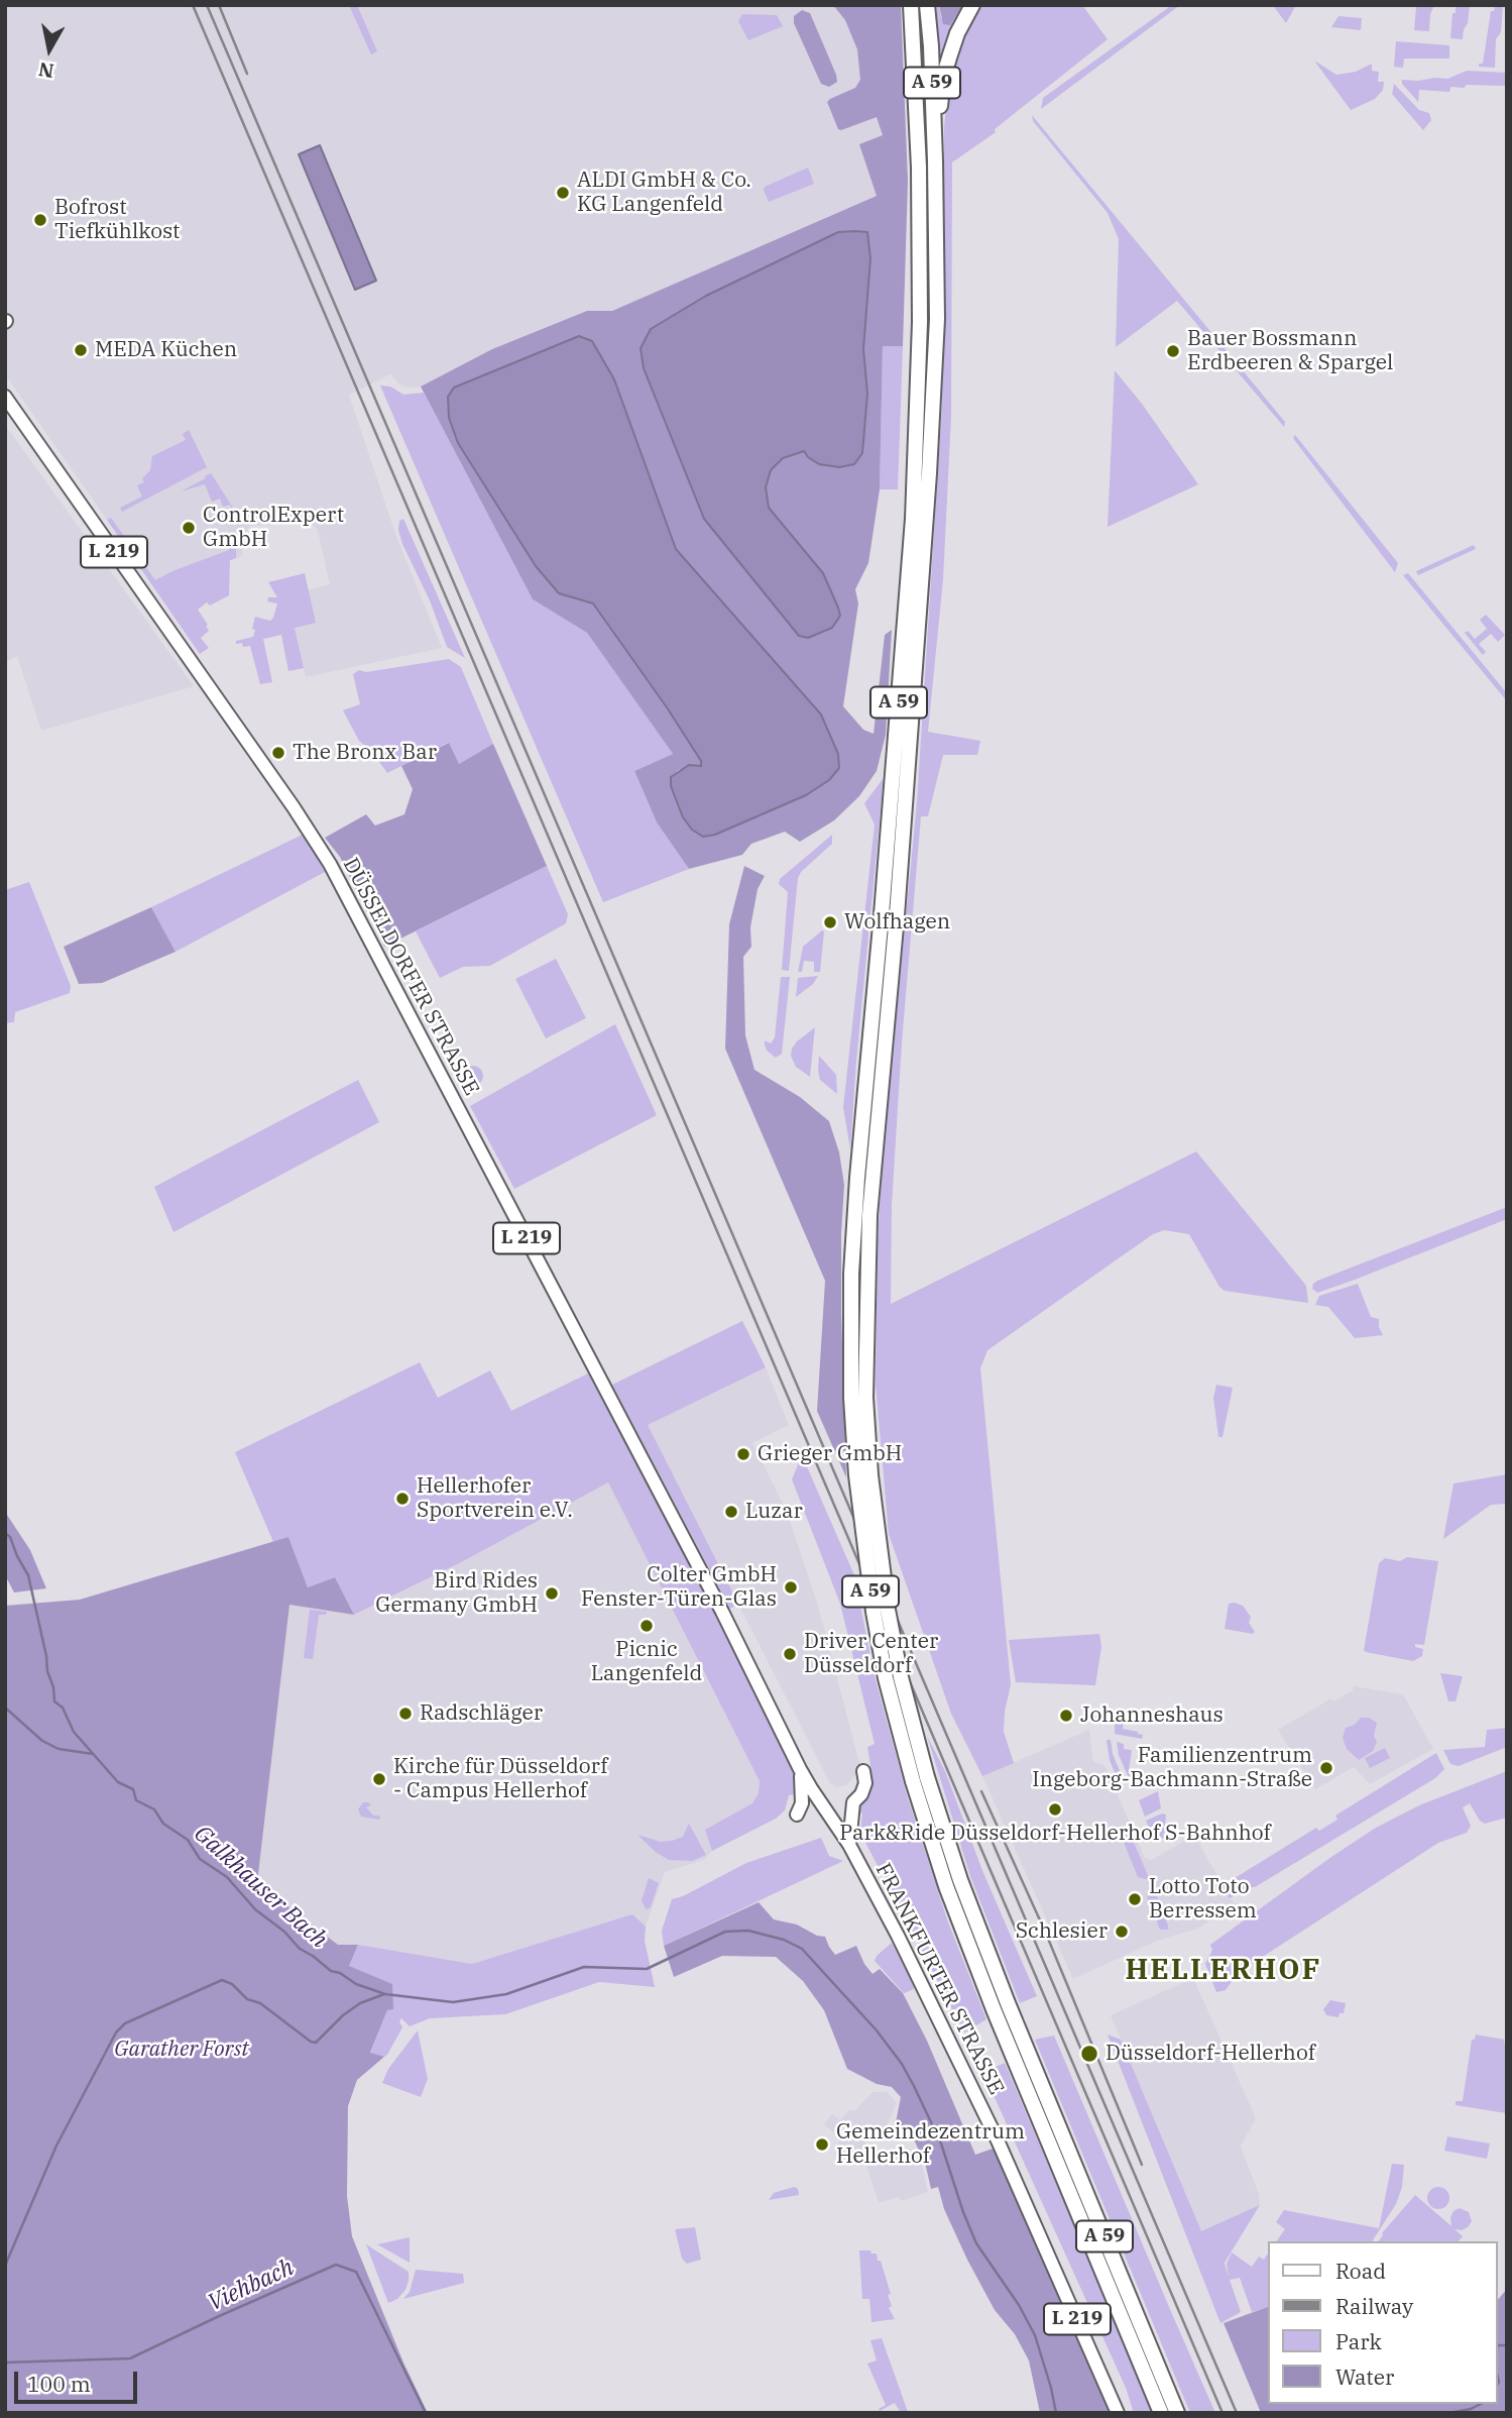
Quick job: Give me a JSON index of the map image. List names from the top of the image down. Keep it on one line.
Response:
{"streets":{"highway":["A 59"],"main road":["L 219","DÜSSELDORFER STRASSE","FRANKFURTER STRASSE"]},"crossings":[["DÜSSELDORFER STRASSE","FRANKFURTER STRASSE"]],"districts":["HELLERHOF"],"water":["Galkhauser Bach","Viehbach"],"parks":["Garather Forst"],"places":["ALDI GmbH & Co. KG Langenfeld","Bofrost Tiefkühlkost","MEDA Küchen","Bauer Bossmann Erdbeeren & Spargel","ControlExpert GmbH","The Bronx Bar","Wolfhagen","Grieger GmbH","Hellerhofer Sportverein e.V.","Luzar","Colter GmbH Fenster-Türen-Glas","Bird Rides Germany GmbH","Picnic Langenfeld","Driver Center Düsseldorf","Radschläger","Johanneshaus","Familienzentrum Ingeborg-Bachmann-Straße","Kirche für Düsseldorf - Campus Hellerhof","Park&Ride Düsseldorf-Hellerhof S-Bahnhof","Lotto Toto Berressem","Schlesier","Düsseldorf-Hellerhof","Gemeindezentrum Hellerhof"],"legend":["Road","Railway","Park","Water"],"scale_bar":"100 m","north":"bottom"}
